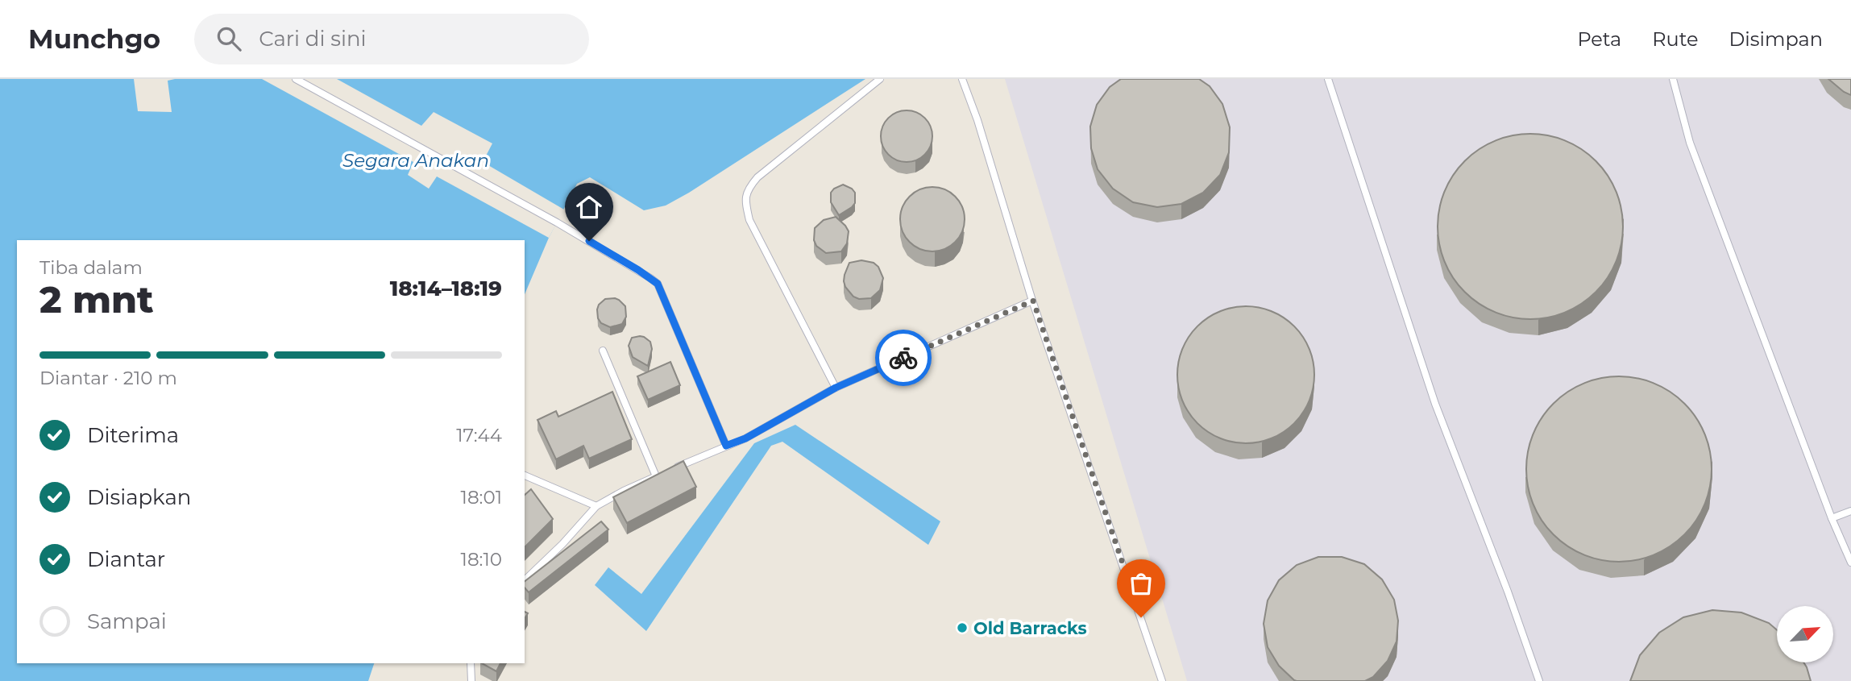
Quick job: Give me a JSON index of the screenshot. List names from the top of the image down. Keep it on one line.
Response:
{"water":["Segara Anakan"],"places":["Old Barracks"],"north":"top right","page":{"header":"Munchgo","search":"Cari di sini","nav":["Peta","Rute","Disimpan"],"heading":["2 mnt","Tiba dalam","18:14–18:19"],"bar":"Diantar · 210 m","list":[["Diterima","17:44"],["Disiapkan","18:01"],["Diantar","18:10"],"Sampai"]}}
